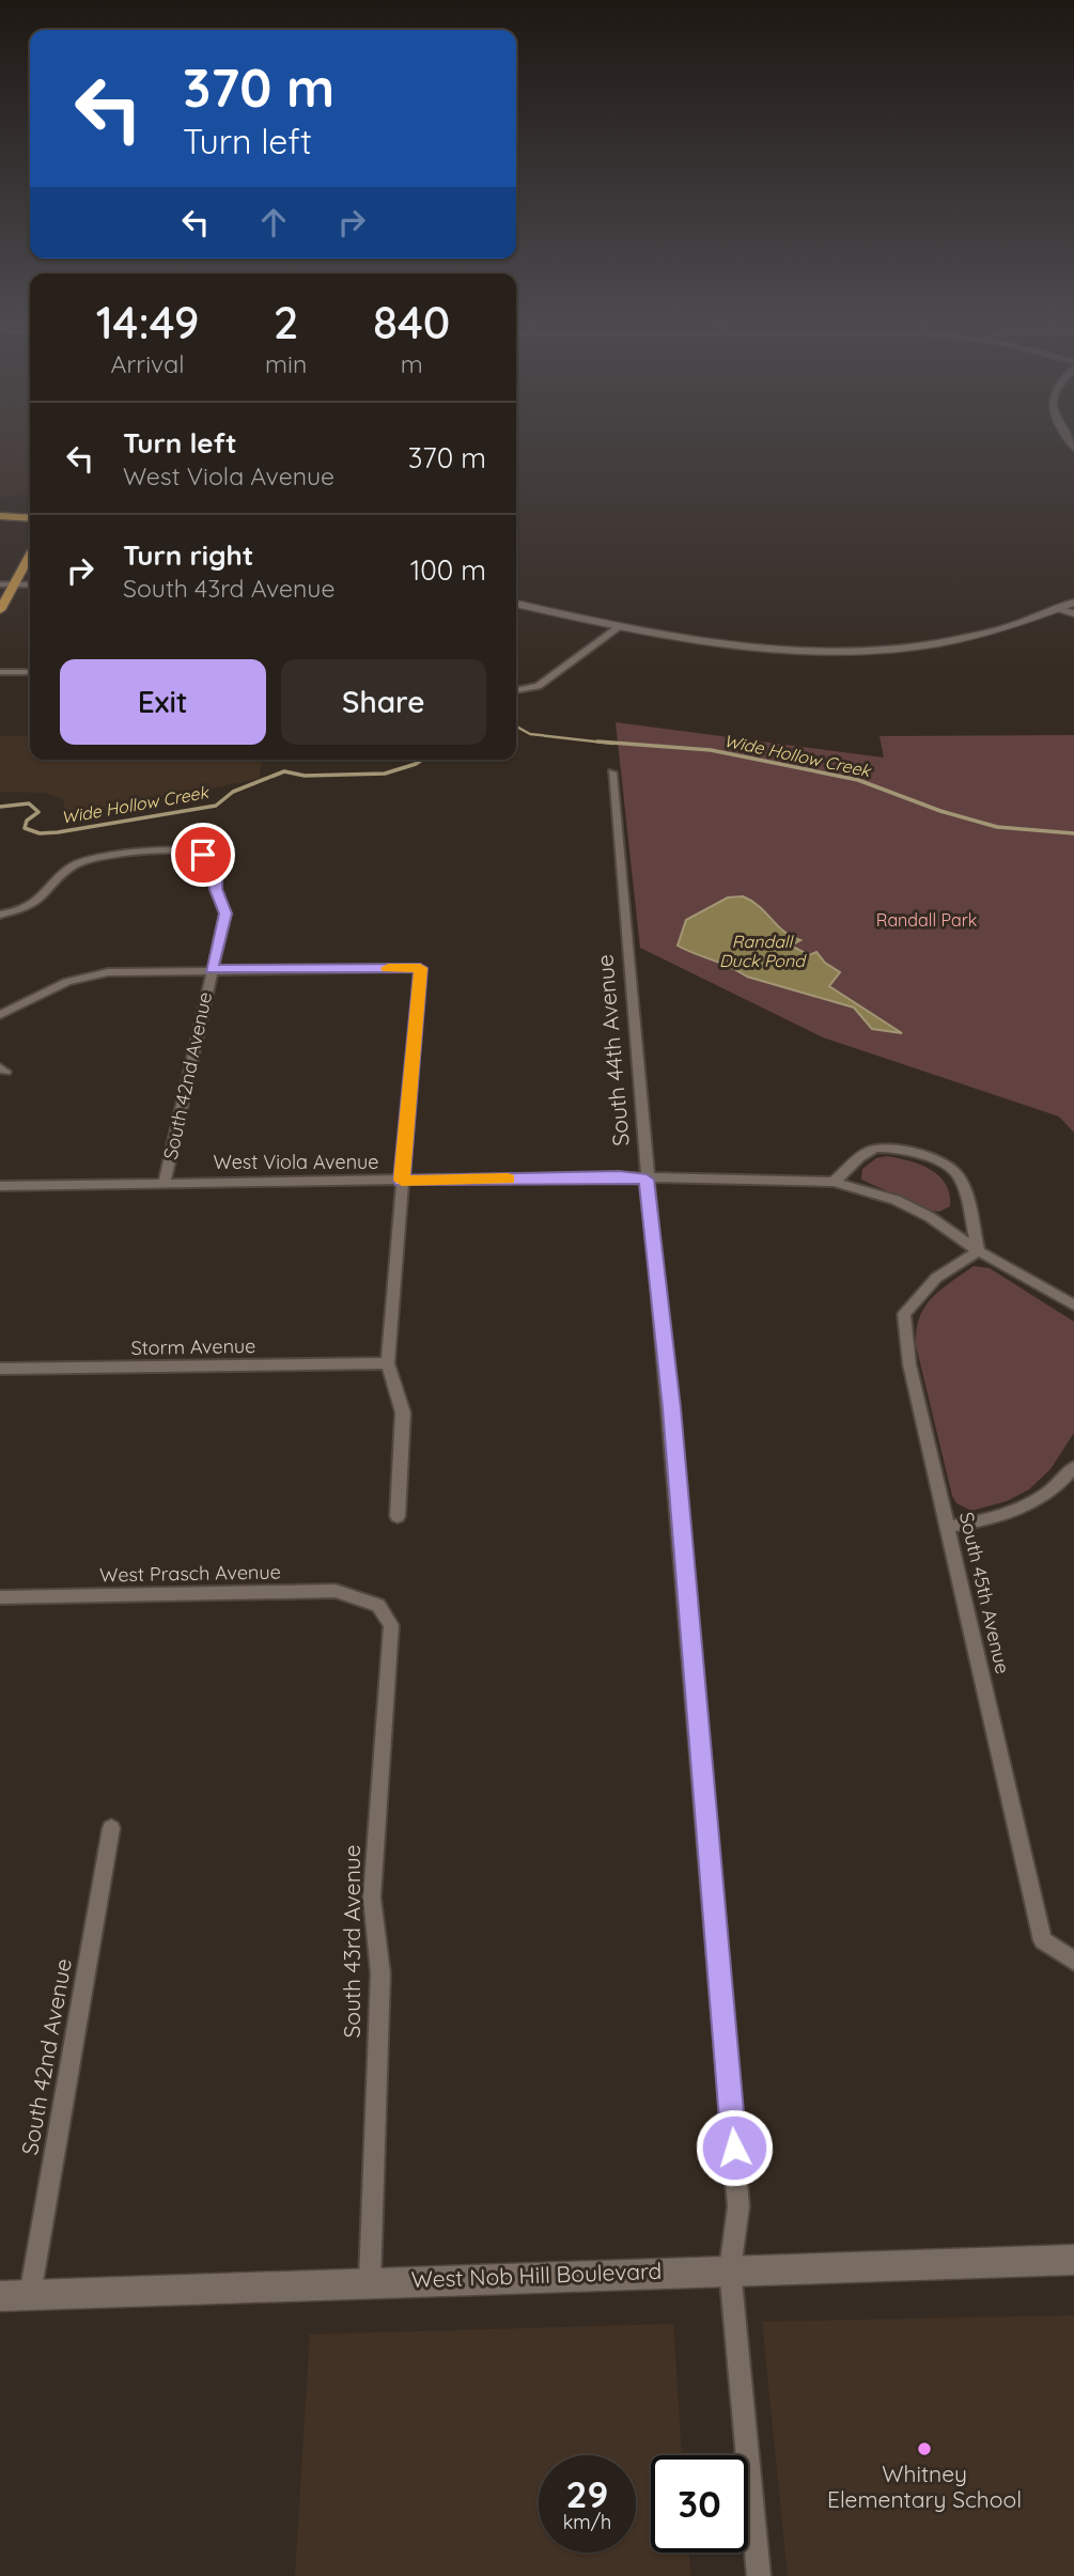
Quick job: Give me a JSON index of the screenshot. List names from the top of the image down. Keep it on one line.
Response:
{"streets":{"main road":["West Nob Hill Boulevard"],"street":["South 44th Avenue","South 42nd Avenue","West Viola Avenue","Storm Avenue","West Prasch Avenue","South 45th Avenue","South 43rd Avenue"]},"crossings":[["South 44th Avenue","West Viola Avenue"],["South 44th Avenue","West Nob Hill Boulevard"],["South 42nd Avenue","West Viola Avenue"],["South 42nd Avenue","West Nob Hill Boulevard"],["West Viola Avenue","South 45th Avenue"],["West Prasch Avenue","South 43rd Avenue"],["South 43rd Avenue","West Nob Hill Boulevard"]],"water":["Wide Hollow Creek","Randall Duck Pond"],"parks":["Randall Park"],"places":["Whitney Elementary School"],"page":{"turn":["370 m","Turn left"],"eta":["14:49","Arrival","2","min","840","m"],"list":[{"name":"Turn left","note":"West Viola Avenue","value":"370 m"},{"name":"Turn right","note":"South 43rd Avenue","value":"100 m"}],"buttons":["Exit","Share"],"speed":"29 km/h","limit":"30"}}
